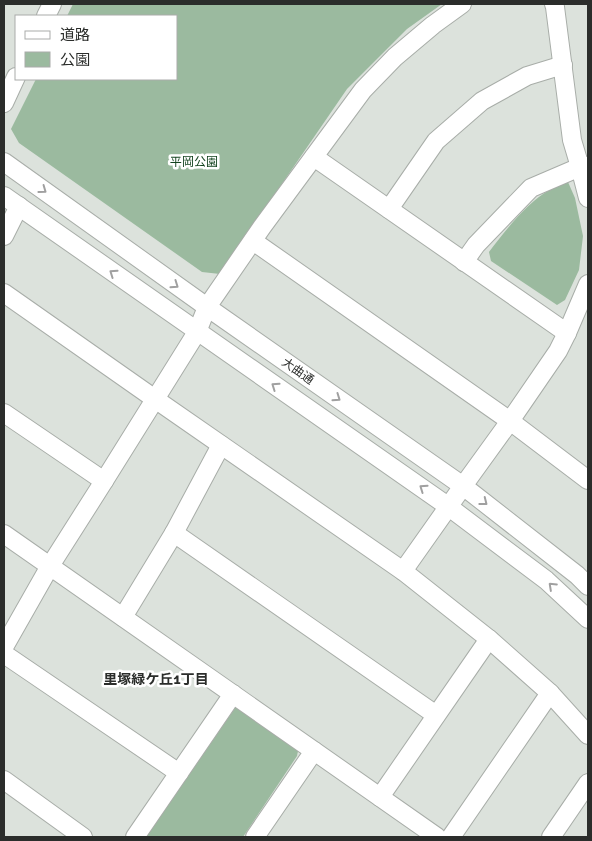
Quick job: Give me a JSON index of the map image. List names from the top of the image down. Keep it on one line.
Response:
{"streets":{"street":["大曲通"]},"districts":["里塚緑ケ丘1丁目"],"parks":["平岡公園"],"legend":["道路","公園"]}
